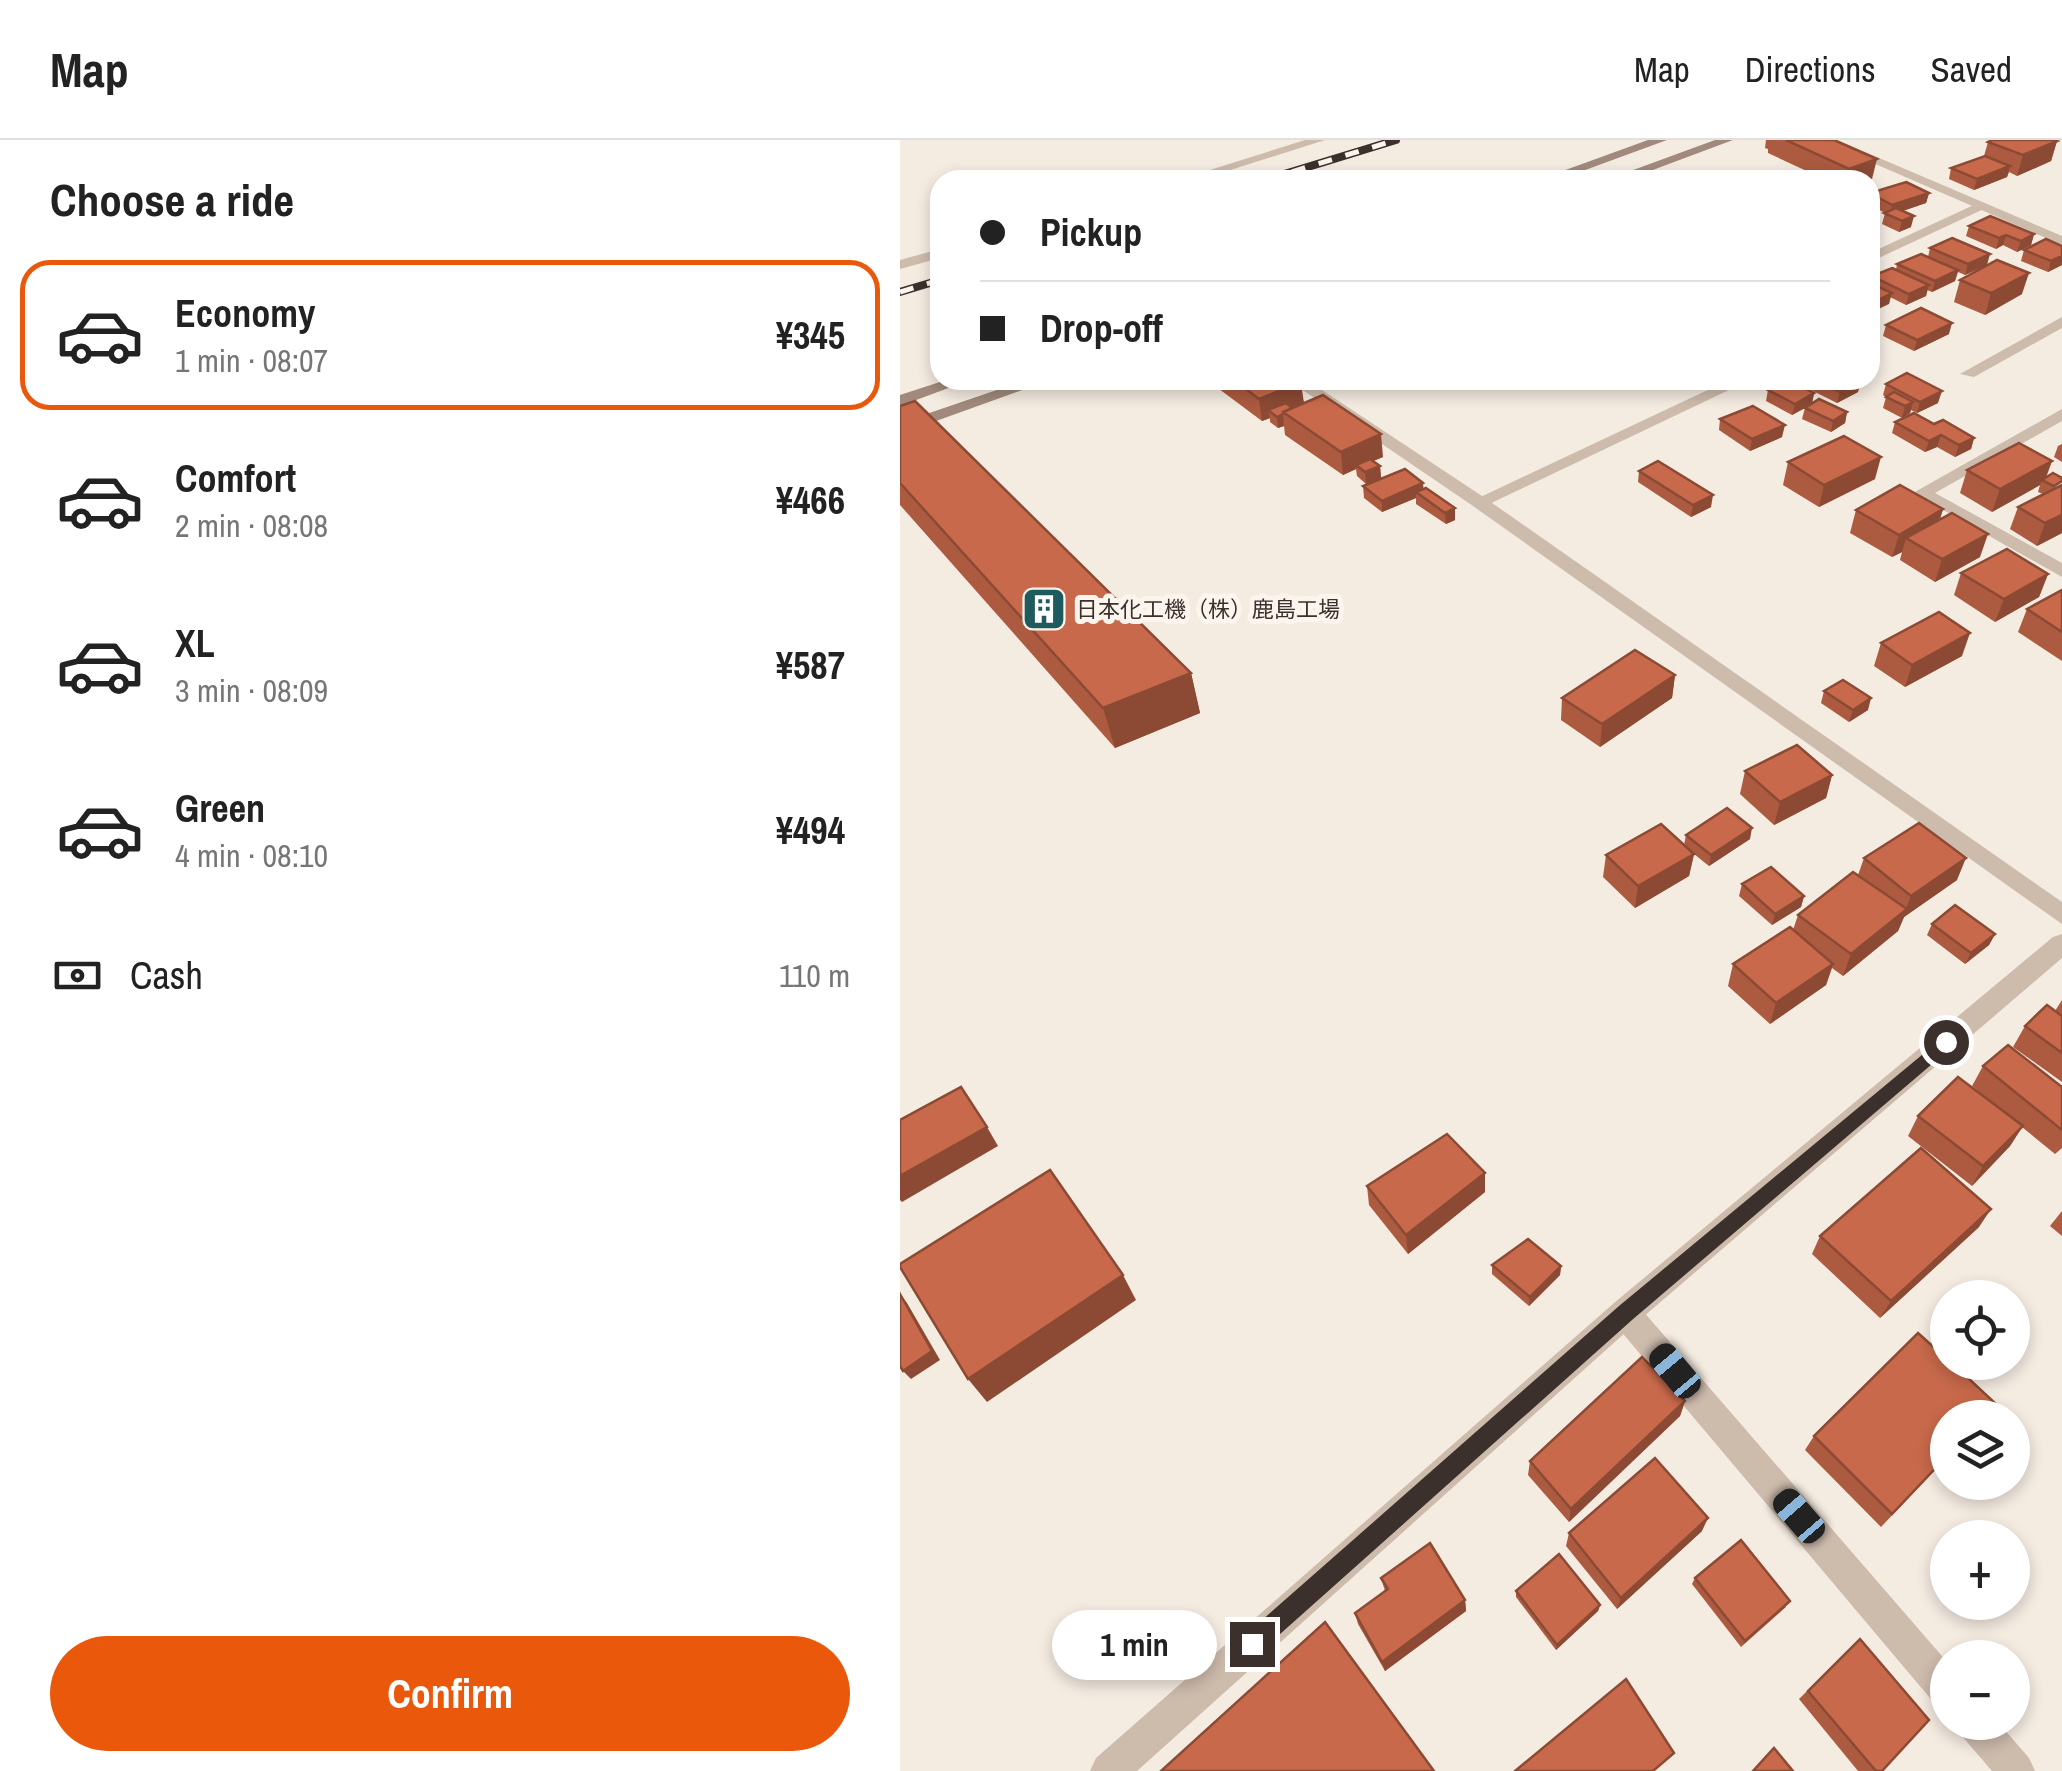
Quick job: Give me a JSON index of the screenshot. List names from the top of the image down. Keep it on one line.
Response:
{"places":{"building":["日本化工機（株）鹿島工場"]},"page":{"header":"Map","nav":["Map","Directions","Saved"],"heading":"Choose a ride","banner":["Pickup","Drop-off"],"list":[{"name":"Economy","note":"1 min · 08:07","value":"¥345"},{"name":"Comfort","note":"2 min · 08:08","value":"¥466"},{"name":"XL","note":"3 min · 08:09","value":"¥587"},{"name":"Green","note":"4 min · 08:10","value":"¥494"}],"pay":["Cash","110 m"],"map_buttons":["+","−"],"bubble":"1 min","buttons":"Confirm"}}
